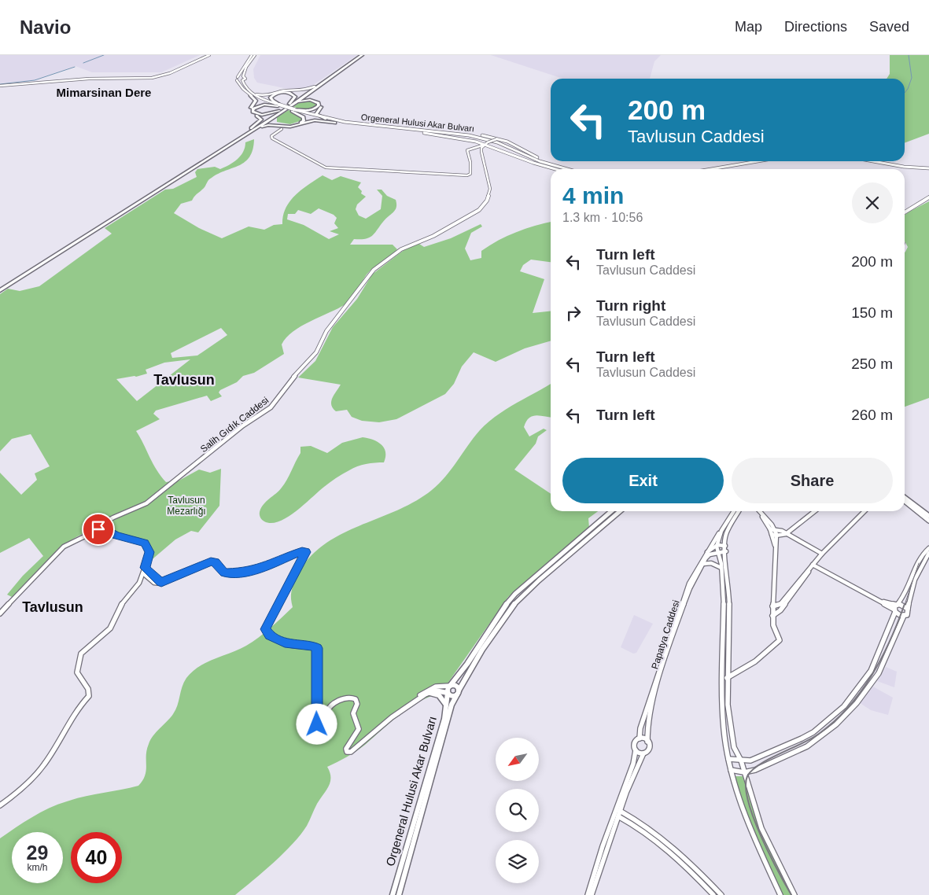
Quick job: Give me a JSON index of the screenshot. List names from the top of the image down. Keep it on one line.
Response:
{"streets":{"main road":["Orgeneral Hulusi Akar Bulvarı"],"street":["Salih Gıdık Caddesi","Papatya Caddesi"]},"districts":["Mimarsinan Dere","Tavlusun","Tavlusun"],"parks":["Tavlusun Mezarlığı"],"north":"bottom left","page":{"header":"Navio","nav":["Map","Directions","Saved"],"turn":["200 m","Tavlusun Caddesi"],"heading":["4 min","1.3 km · 10:56"],"list":[{"name":"Turn left","note":"Tavlusun Caddesi","value":"200 m"},{"name":"Turn right","note":"Tavlusun Caddesi","value":"150 m"},{"name":"Turn left","note":"Tavlusun Caddesi","value":"250 m"},{"name":"Turn left","value":"260 m"}],"buttons":["Exit","Share"],"speed":"29 km/h","limit":"40"}}
